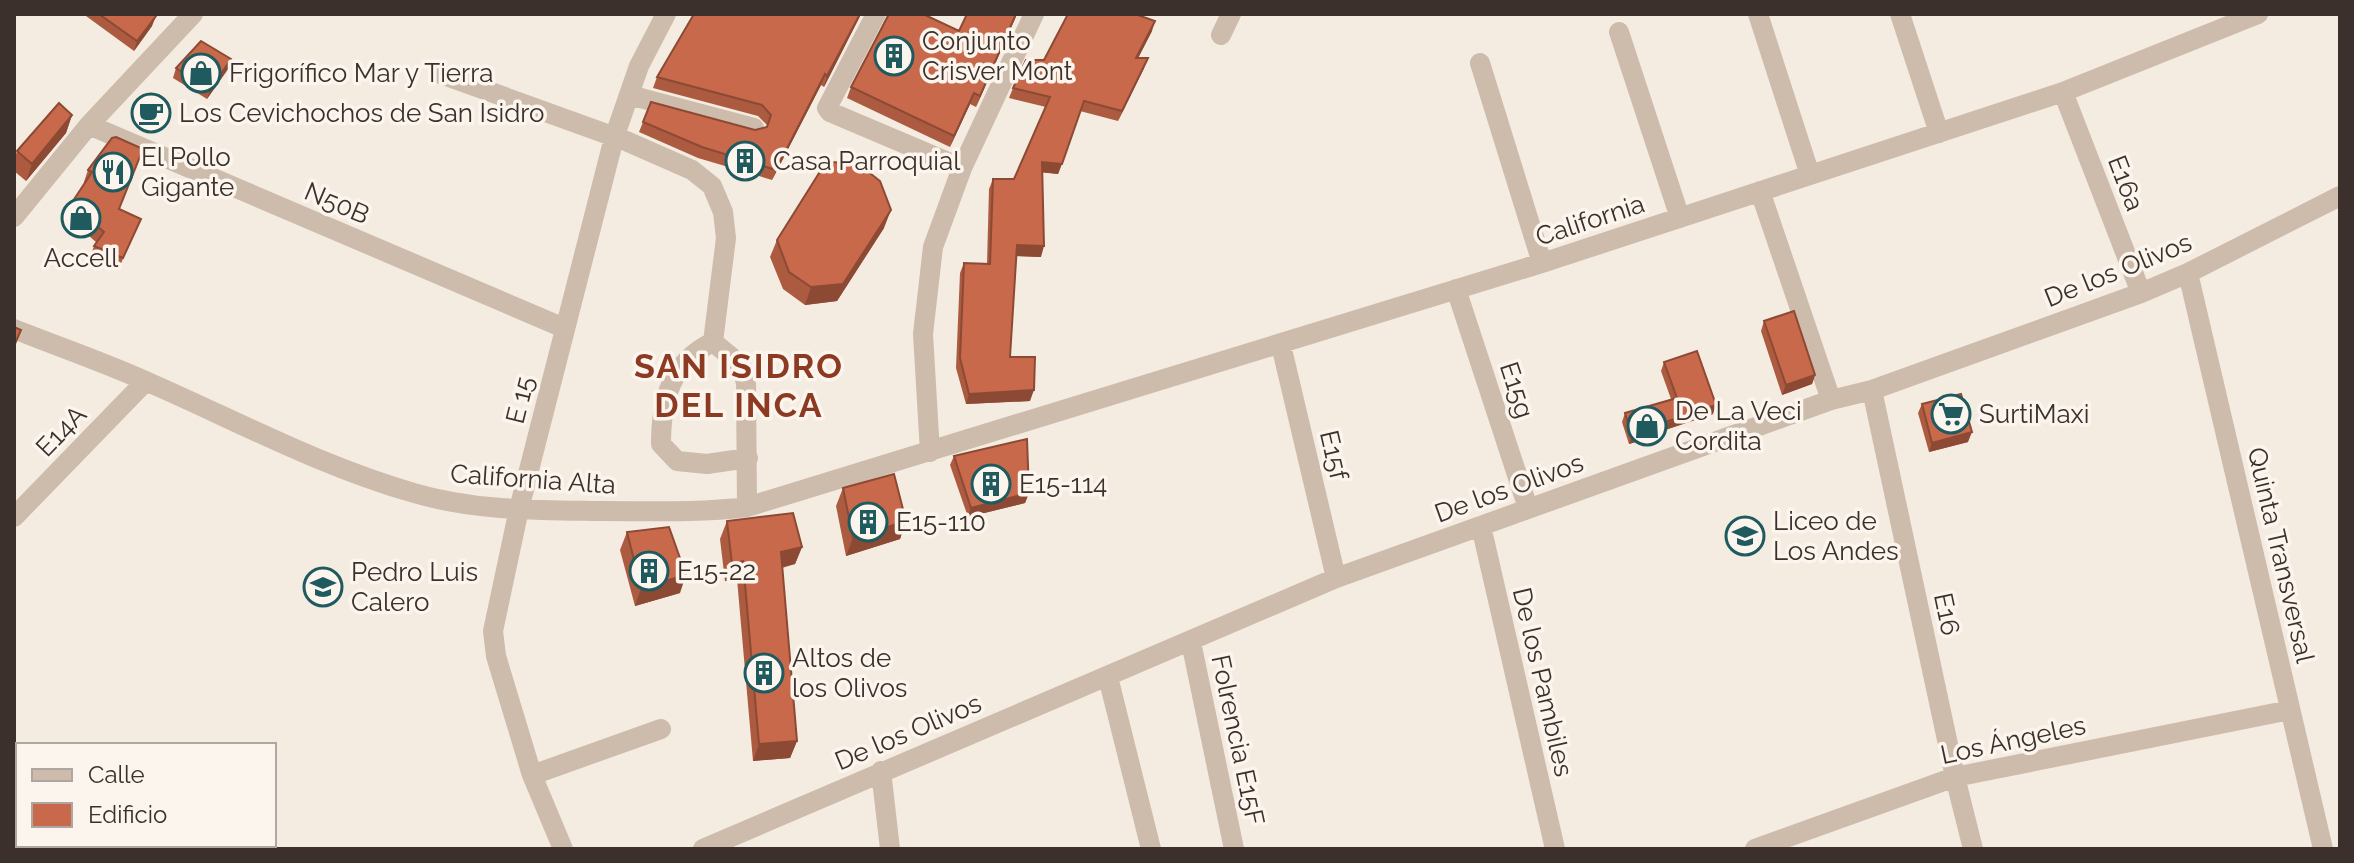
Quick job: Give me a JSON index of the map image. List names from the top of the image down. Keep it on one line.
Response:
{"streets":{"street":["E16a","N50B","California","De los Olivos","E15g","E 15","E14A","E15f","California Alta","Quinta Transversal","E16","De los Pambiles","Folrencia E15F","Los Ángeles"]},"crossings":[["E16a","California"],["E16a","De los Olivos"],["N50B","E 15"],["California","E15g"],["California","E15f"],["California","California Alta"],["De los Olivos","E15g"],["De los Olivos","E15f"],["De los Olivos","Quinta Transversal"],["De los Olivos","E16"],["De los Olivos","De los Pambiles"],["De los Olivos","Folrencia E15F"],["E 15","California Alta"],["E14A","California Alta"],["Quinta Transversal","Los Ángeles"],["E16","Los Ángeles"]],"districts":["SAN ISIDRO DEL INCA"],"places":{"building":["Conjunto Crisver Mont","Casa Parroquial","E15-114","E15-110","E15-22","Altos de los Olivos"],"shop":["Frigorífico Mar y Tierra","Accell","De La Veci Cordita"],"cafe":["Los Cevichochos de San Isidro"],"restaurant":["El Pollo Gigante"],"supermarket":["SurtiMaxi"],"school or university":["Liceo de Los Andes","Pedro Luis Calero"]},"legend":["Calle","Edificio"]}
